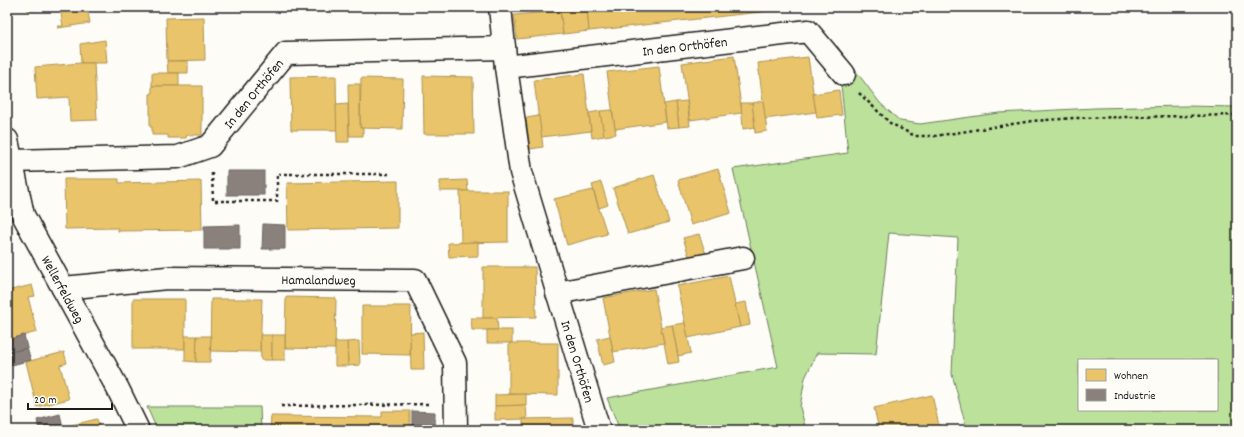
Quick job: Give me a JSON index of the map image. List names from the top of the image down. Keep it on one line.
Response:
{"streets":{"street":["In den Orthöfen","Hamalandweg","Wellerfeldweg"]},"crossings":[["In den Orthöfen","Wellerfeldweg"],["Hamalandweg","Wellerfeldweg"]],"legend":["Wohnen","Industrie"],"scale_bar":"20 m"}
